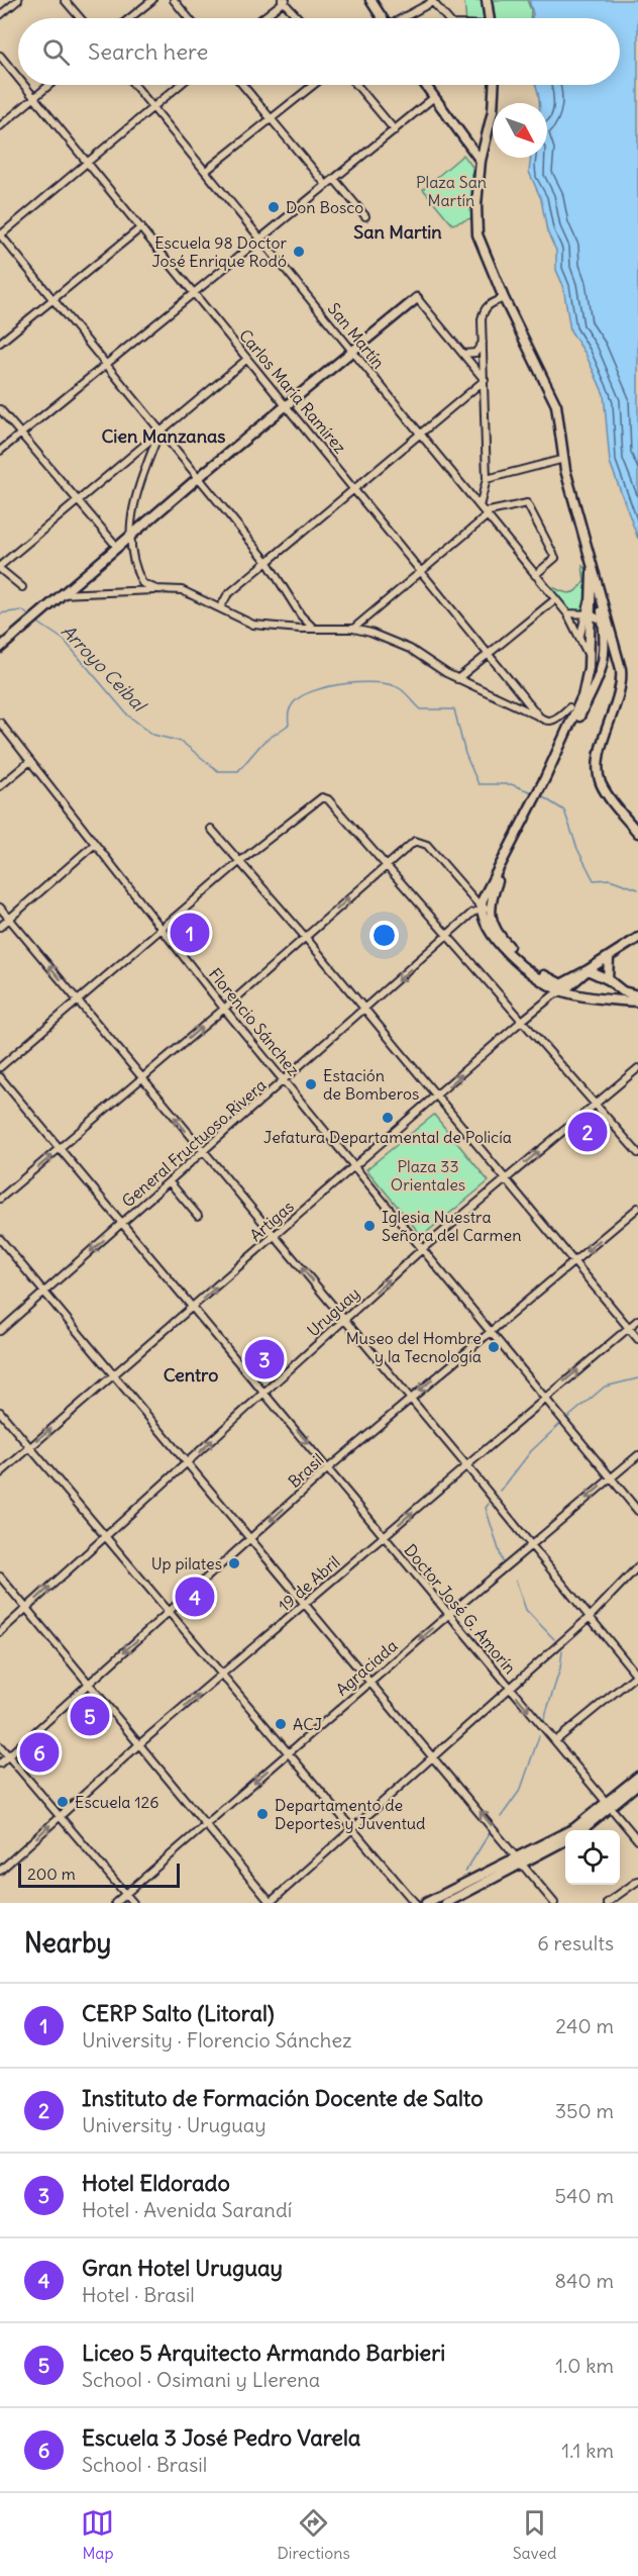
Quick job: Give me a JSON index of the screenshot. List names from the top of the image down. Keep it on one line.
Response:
{"streets":{"street":["San Martín","Carlos María Ramírez","Florencio Sánchez","General Fructuoso Rivera","Artigas","Uruguay","Brasil","19 de Abril","Doctor José G. Amorín","Agraciada"]},"crossings":[["Florencio Sánchez","General Fructuoso Rivera"],["Florencio Sánchez","Artigas"],["Florencio Sánchez","Uruguay"],["Florencio Sánchez","Brasil"],["Florencio Sánchez","19 de Abril"],["Florencio Sánchez","Agraciada"],["General Fructuoso Rivera","Doctor José G. Amorín"],["Artigas","Doctor José G. Amorín"],["Uruguay","Doctor José G. Amorín"],["Brasil","Doctor José G. Amorín"],["19 de Abril","Doctor José G. Amorín"],["Doctor José G. Amorín","Agraciada"]],"one_way":["Artigas","Uruguay","Brasil","19 de Abril","Agraciada"],"districts":["San Martin","Cien Manzanas","Centro"],"water":["Arroyo Ceibal"],"parks":["Plaza San Martín","Plaza 33 Orientales"],"places":["Don Bosco","Escuela 98 Doctor José Enrique Rodó","Estación de Bomberos","Jefatura Departamental de Policía","Iglesia Nuestra Señora del Carmen","Museo del Hombre y la Tecnología","Up pilates","ACJ","Escuela 126","Departamento de Deportes y Juventud"],"scale_bar":"200 m","north":"bottom right","page":{"search":"Search here","pins":["1","2","3","4","5","6"],"scale":"200 m","heading":["Nearby","6 results"],"list":[{"mark":"1","name":"CERP Salto (Litoral)","note":"University · Florencio Sánchez","value":"240 m"},{"mark":"2","name":"Instituto de Formación Docente de Salto","note":"University · Uruguay","value":"350 m"},{"mark":"3","name":"Hotel Eldorado","note":"Hotel · Avenida Sarandí","value":"540 m"},{"mark":"4","name":"Gran Hotel Uruguay","note":"Hotel · Brasil","value":"840 m"},{"mark":"5","name":"Liceo 5 Arquitecto Armando Barbieri","note":"School · Osimani y Llerena","value":"1.0 km"},{"mark":"6","name":"Escuela 3 José Pedro Varela","note":"School · Brasil","value":"1.1 km"}],"nav":["Map","Directions","Saved"]}}
